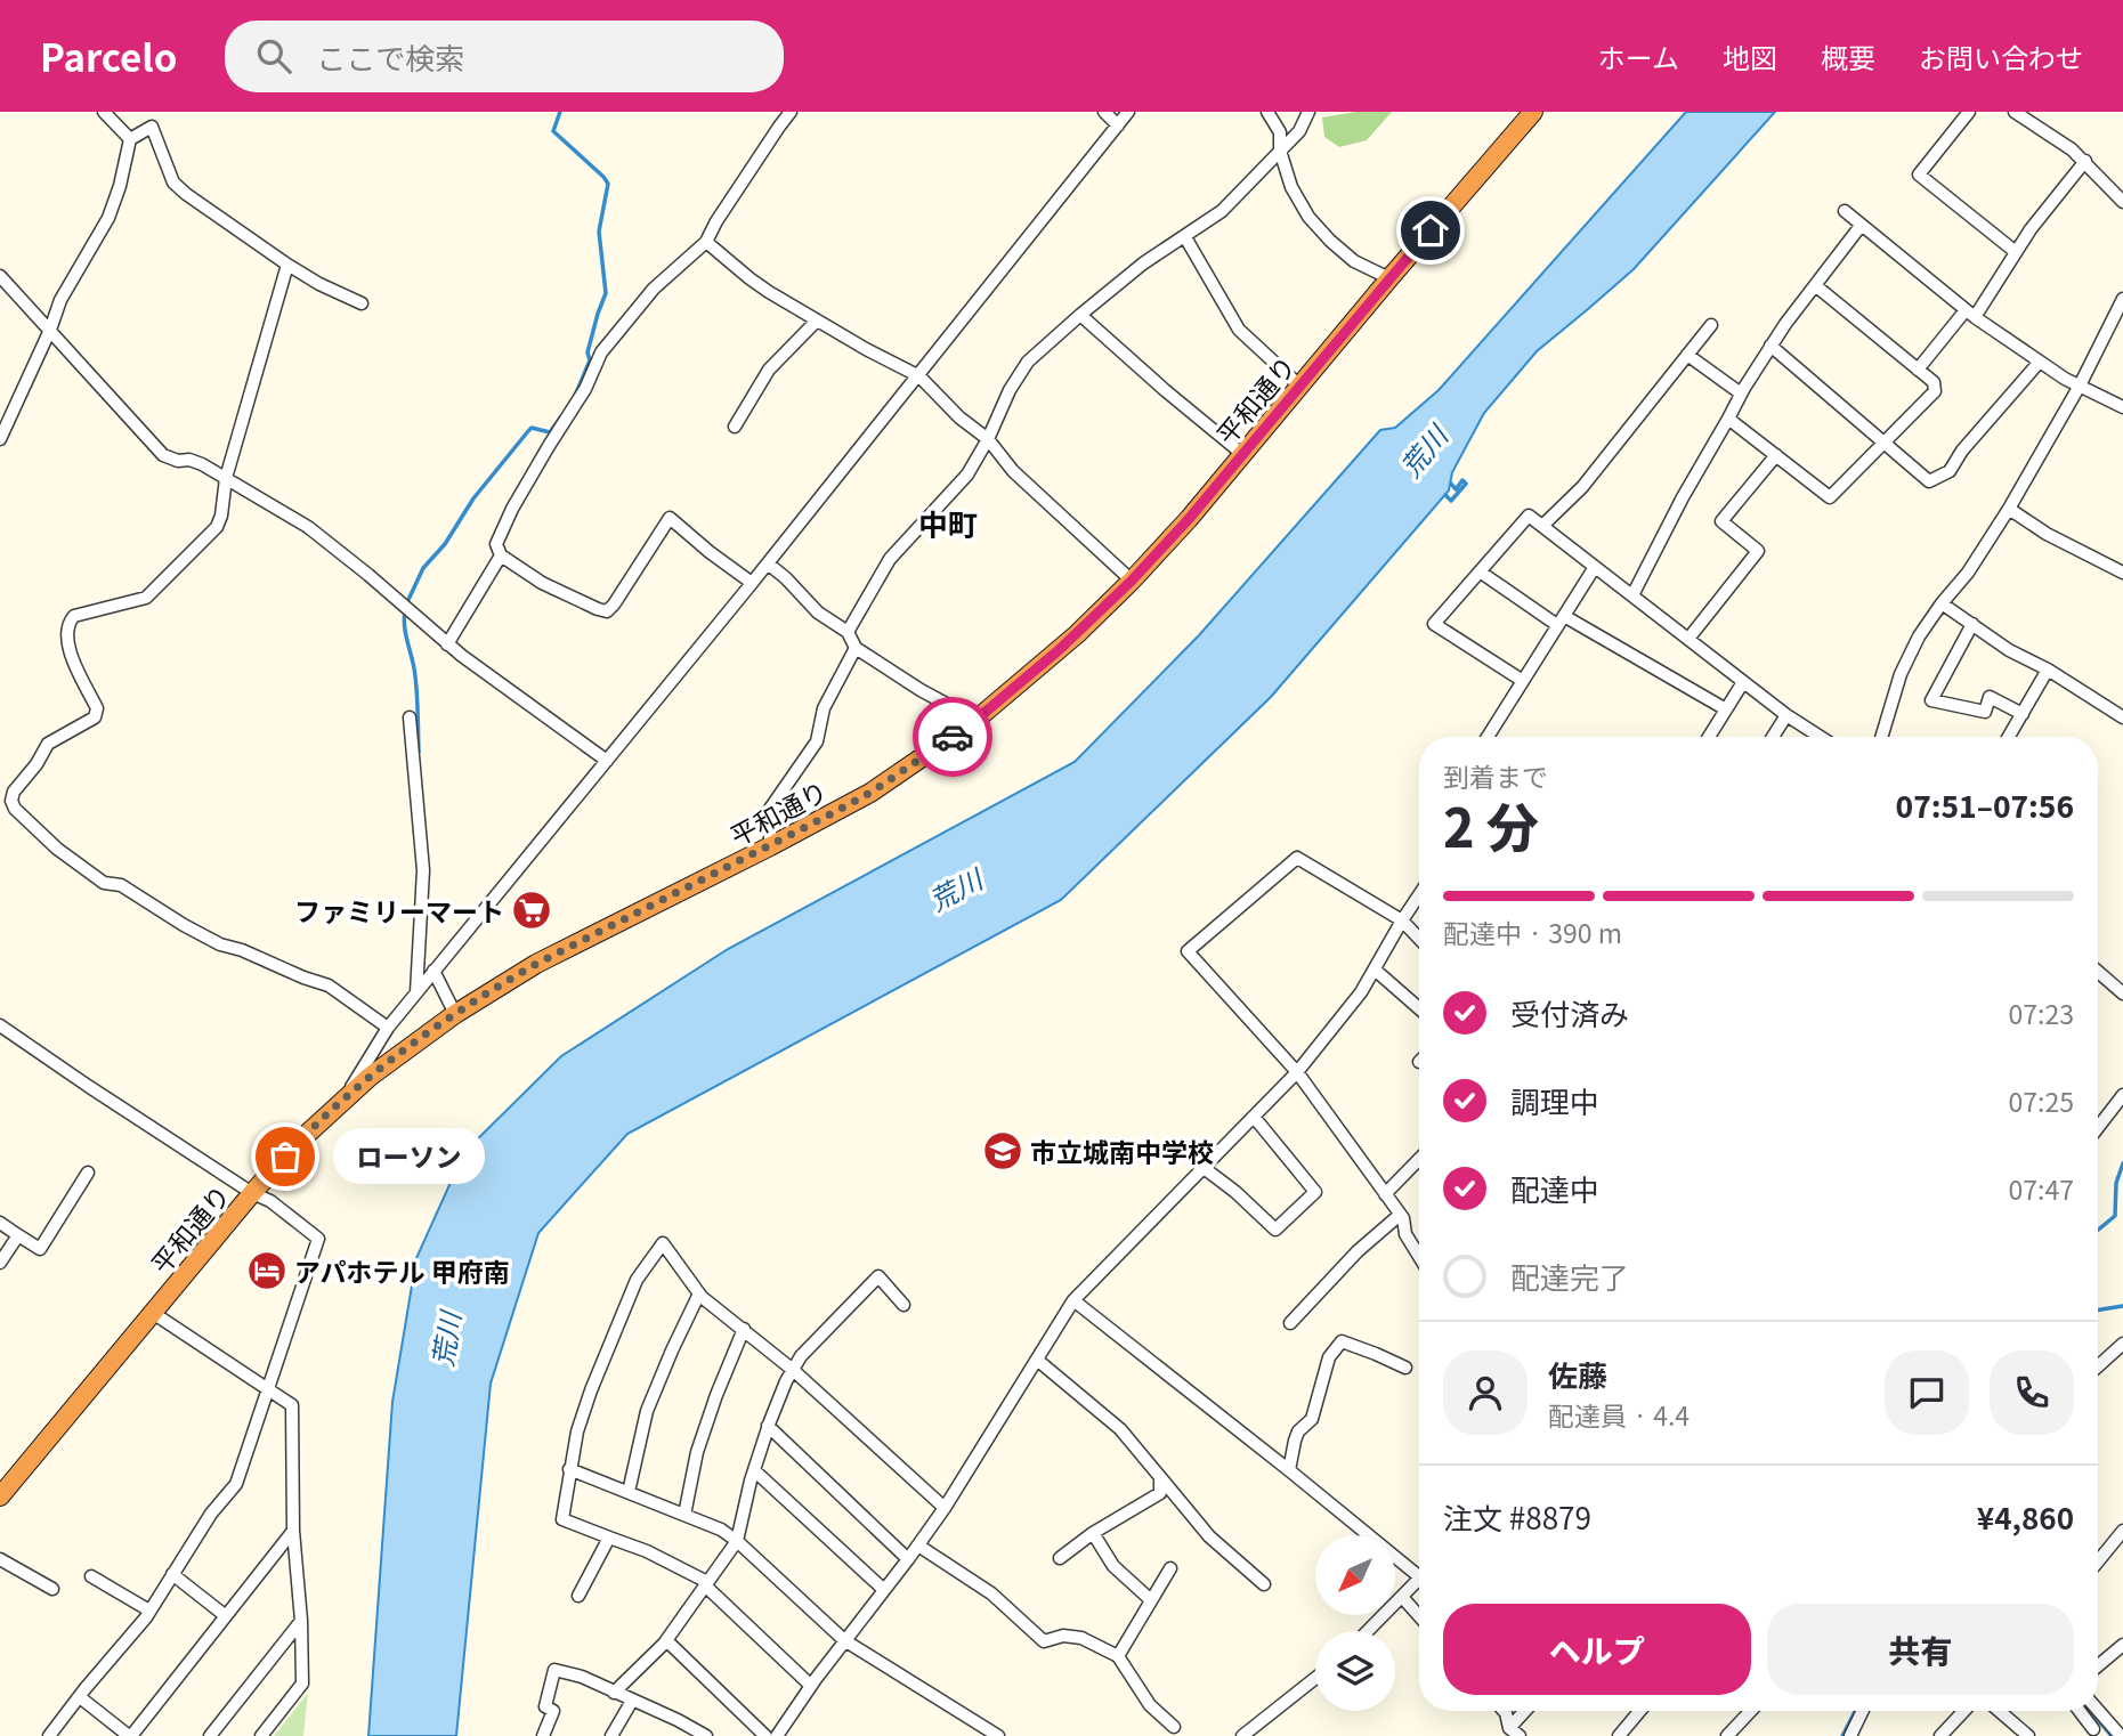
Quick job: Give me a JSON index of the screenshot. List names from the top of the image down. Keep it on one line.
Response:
{"streets":{"highway":["平和通り"]},"districts":["中町"],"water":["荒川"],"places":{"supermarket":["ファミリーマート"],"school or university":["市立城南中学校"],"other":["ローソン"],"hotel":["アパホテル 甲府南"]},"north":"bottom left","page":{"header":"Parcelo","search":"ここで検索","nav":["ホーム","地図","概要","お問い合わせ"],"heading":["2 分","到着まで","07:51–07:56"],"panel":["佐藤","配達員 · 4.4","注文 #8879","¥4,860"],"bar":"配達中 · 390 m","list":[["受付済み","07:23"],["調理中","07:25"],["配達中","07:47"],"配達完了"],"bubble":"ローソン","buttons":["ヘルプ","共有"]}}
